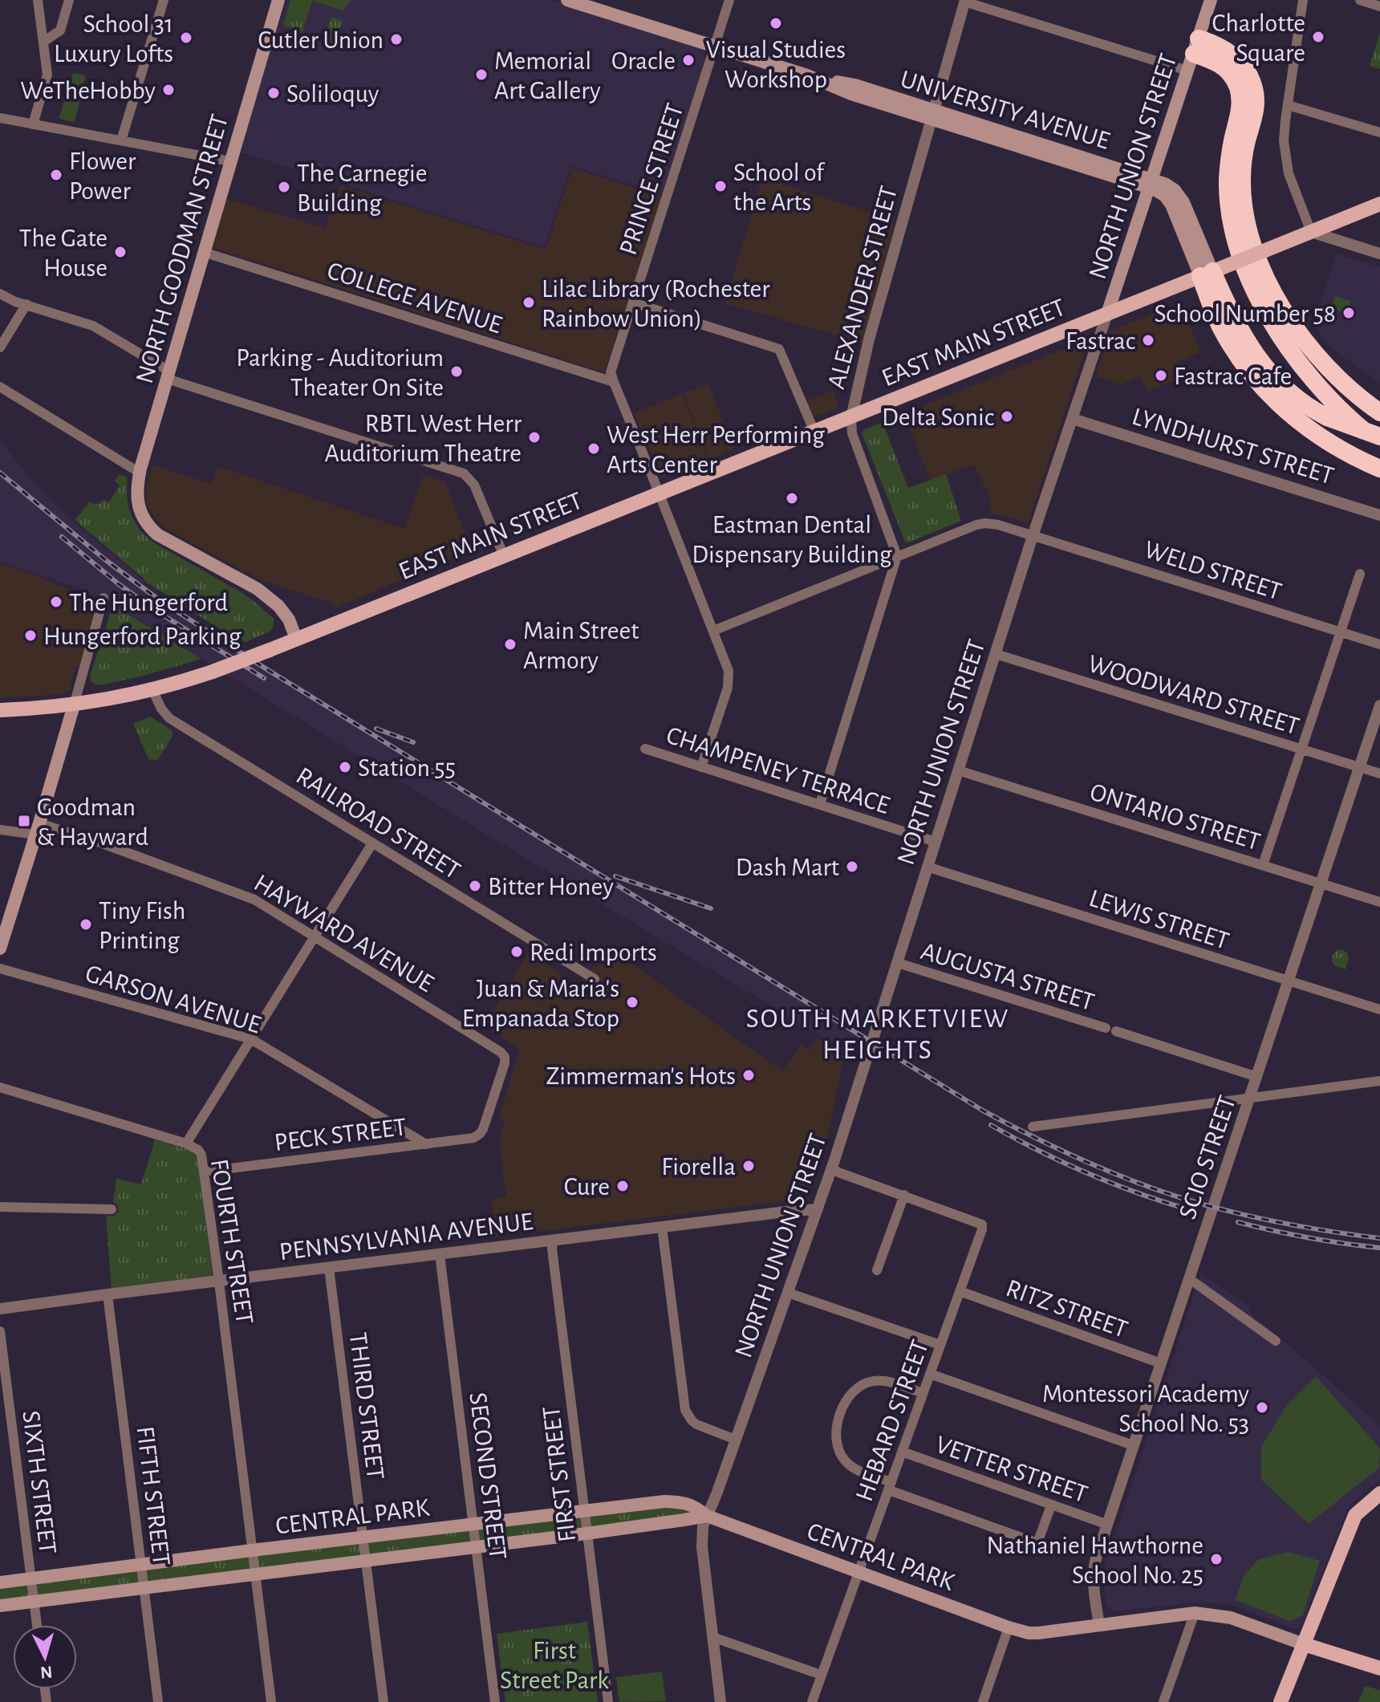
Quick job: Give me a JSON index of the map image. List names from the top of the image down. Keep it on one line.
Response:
{"streets":{"main road":["UNIVERSITY AVENUE","NORTH UNION STREET","NORTH GOODMAN STREET","EAST MAIN STREET","CENTRAL PARK"],"street":["PRINCE STREET","ALEXANDER STREET","COLLEGE AVENUE","LYNDHURST STREET","WELD STREET","WOODWARD STREET","CHAMPENEY TERRACE","ONTARIO STREET","RAILROAD STREET","LEWIS STREET","HAYWARD AVENUE","AUGUSTA STREET","GARSON AVENUE","PECK STREET","SCIO STREET","PENNSYLVANIA AVENUE","FOURTH STREET","RITZ STREET","THIRD STREET","HEBARD STREET","VETTER STREET","FIRST STREET","SECOND STREET","SIXTH STREET","FIFTH STREET"]},"crossings":[["UNIVERSITY AVENUE","NORTH UNION STREET"],["UNIVERSITY AVENUE","PRINCE STREET"],["UNIVERSITY AVENUE","ALEXANDER STREET"],["UNIVERSITY AVENUE","EAST MAIN STREET"],["NORTH UNION STREET","EAST MAIN STREET"],["NORTH UNION STREET","LYNDHURST STREET"],["NORTH UNION STREET","WELD STREET"],["NORTH UNION STREET","WOODWARD STREET"],["NORTH UNION STREET","CHAMPENEY TERRACE"],["NORTH UNION STREET","ONTARIO STREET"],["NORTH UNION STREET","LEWIS STREET"],["NORTH UNION STREET","AUGUSTA STREET"],["NORTH UNION STREET","PENNSYLVANIA AVENUE"],["NORTH UNION STREET","CENTRAL PARK"],["PRINCE STREET","COLLEGE AVENUE"],["PRINCE STREET","EAST MAIN STREET"],["PRINCE STREET","WELD STREET"],["PRINCE STREET","CHAMPENEY TERRACE"],["NORTH GOODMAN STREET","COLLEGE AVENUE"],["NORTH GOODMAN STREET","EAST MAIN STREET"],["ALEXANDER STREET","EAST MAIN STREET"],["ALEXANDER STREET","WELD STREET"],["EAST MAIN STREET","RAILROAD STREET"],["WOODWARD STREET","SCIO STREET"],["ONTARIO STREET","SCIO STREET"],["RAILROAD STREET","FOURTH STREET"],["LEWIS STREET","SCIO STREET"],["HAYWARD AVENUE","PECK STREET"],["HAYWARD AVENUE","FOURTH STREET"],["AUGUSTA STREET","SCIO STREET"],["GARSON AVENUE","PECK STREET"],["GARSON AVENUE","FOURTH STREET"],["PECK STREET","FOURTH STREET"],["SCIO STREET","RITZ STREET"],["SCIO STREET","VETTER STREET"],["SCIO STREET","CENTRAL PARK"],["PENNSYLVANIA AVENUE","FOURTH STREET"],["PENNSYLVANIA AVENUE","THIRD STREET"],["PENNSYLVANIA AVENUE","FIRST STREET"],["PENNSYLVANIA AVENUE","SECOND STREET"],["PENNSYLVANIA AVENUE","FIFTH STREET"],["FOURTH STREET","CENTRAL PARK"],["RITZ STREET","HEBARD STREET"],["THIRD STREET","CENTRAL PARK"],["HEBARD STREET","VETTER STREET"],["HEBARD STREET","CENTRAL PARK"],["FIRST STREET","CENTRAL PARK"],["SECOND STREET","CENTRAL PARK"],["SIXTH STREET","CENTRAL PARK"],["FIFTH STREET","CENTRAL PARK"]],"districts":["SOUTH MARKETVIEW HEIGHTS"],"parks":["First Street Park"],"places":{"other":["Visual Studies Workshop","Charlotte Square","School 31 Luxury Lofts","Cutler Union","Oracle","Memorial Art Gallery","WeTheHobby","Soliloquy","Flower Power","School of the Arts","The Carnegie Building","The Gate House","Lilac Library (Rochester Rainbow Union)","School Number 58","Fastrac","Parking - Auditorium Theater On Site","Fastrac Cafe","Delta Sonic","RBTL West Herr Auditorium Theatre","West Herr Performing Arts Center","Eastman Dental Dispensary Building","The Hungerford","Hungerford Parking","Main Street Armory","Station 55","Dash Mart","Bitter Honey","Tiny Fish Printing","Redi Imports","Juan & Maria's Empanada Stop","Zimmerman's Hots","Fiorella","Cure","Montessori Academy School No. 53","Nathaniel Hawthorne School No. 25"],"transit":["Goodman & Hayward"]},"north":"bottom"}
